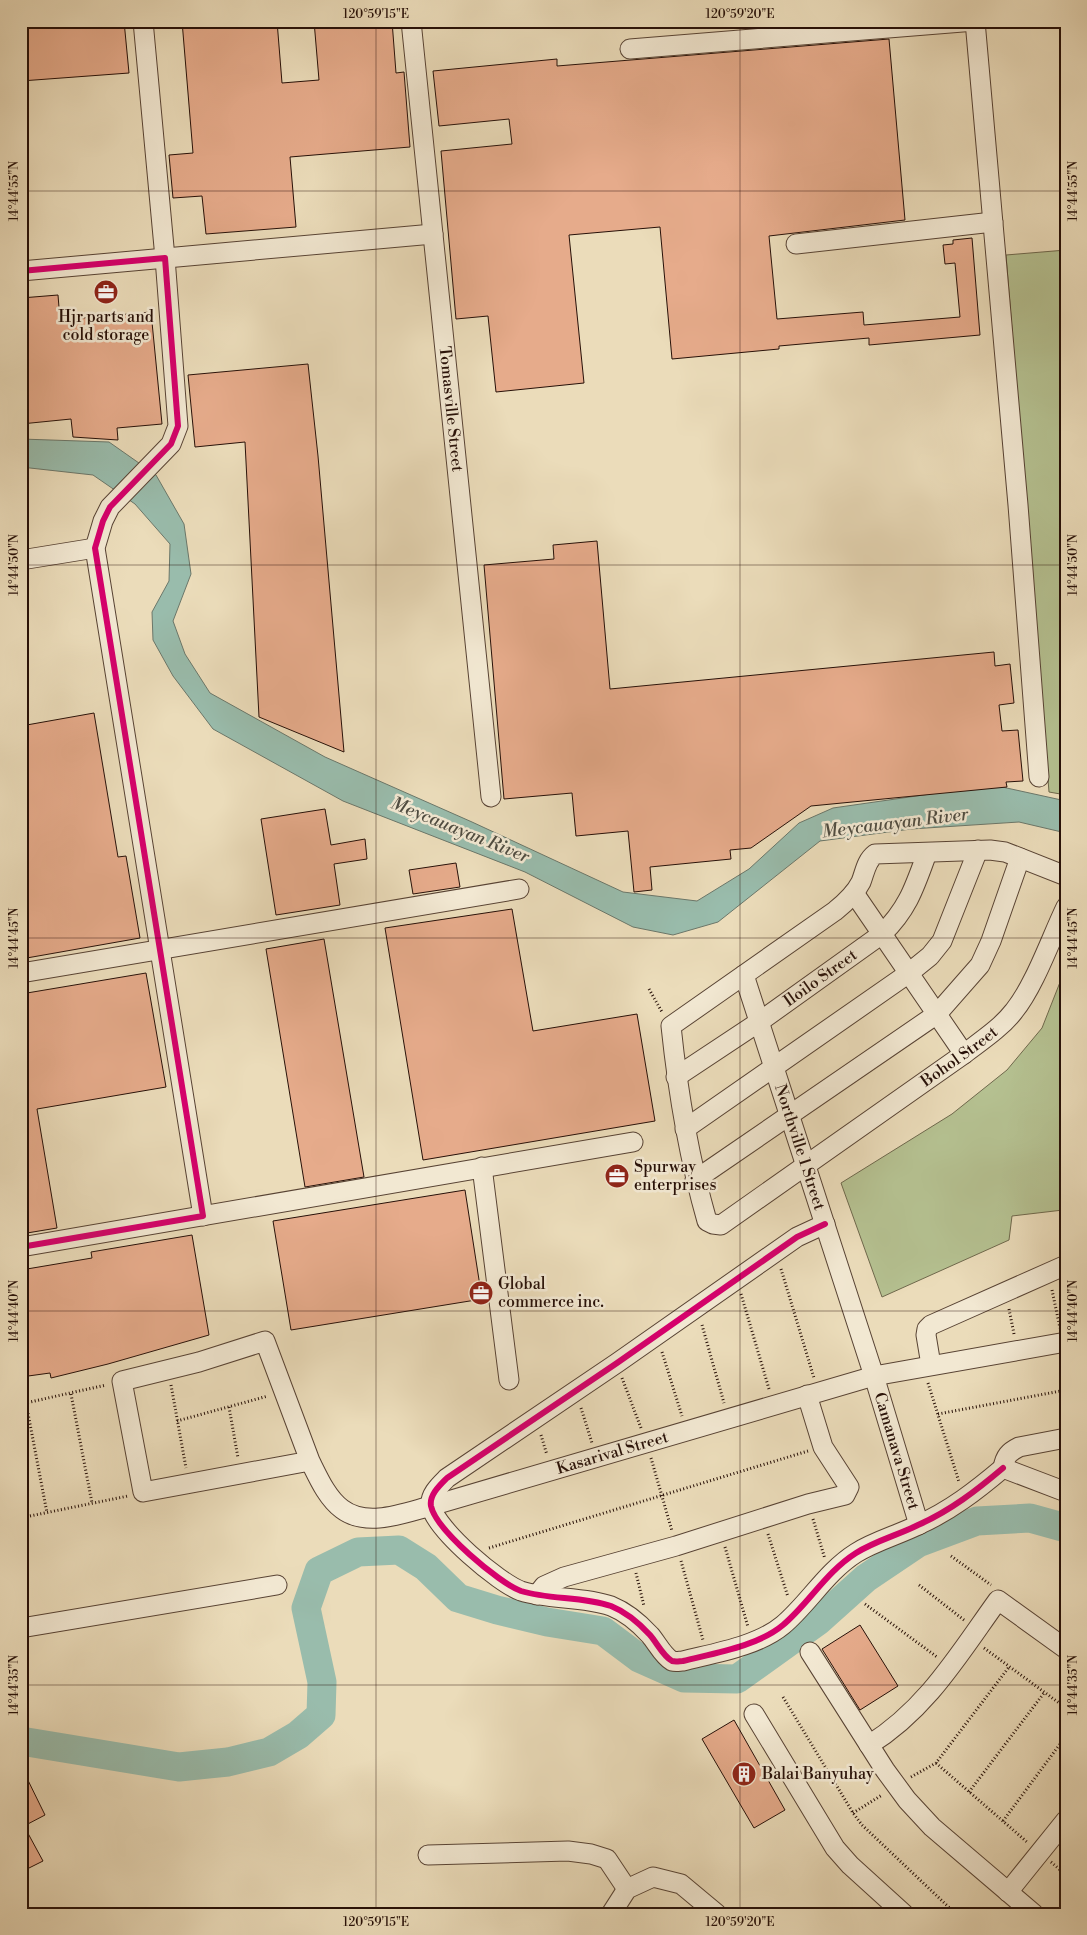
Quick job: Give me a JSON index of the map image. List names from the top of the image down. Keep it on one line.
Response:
{"streets":{"street":["Tomasville Street","Iloilo Street","Bohol Street","Northville 1 Street","Camanava Street","Kasarival Street"]},"crossings":[["Iloilo Street","Northville 1 Street"],["Bohol Street","Northville 1 Street"],["Northville 1 Street","Camanava Street"],["Northville 1 Street","Kasarival Street"],["Camanava Street","Kasarival Street"]],"water":["Meycauayan River"],"places":{"office":["Hjr parts and cold storage","Spurway enterprises","Global commerce inc."],"building":["Balai Banyuhay"]},"coordinates":["120°59'15\"E","120°59'20\"E","14°44'55\"N","14°44'50\"N","14°44'45\"N","14°44'40\"N","14°44'35\"N"]}
